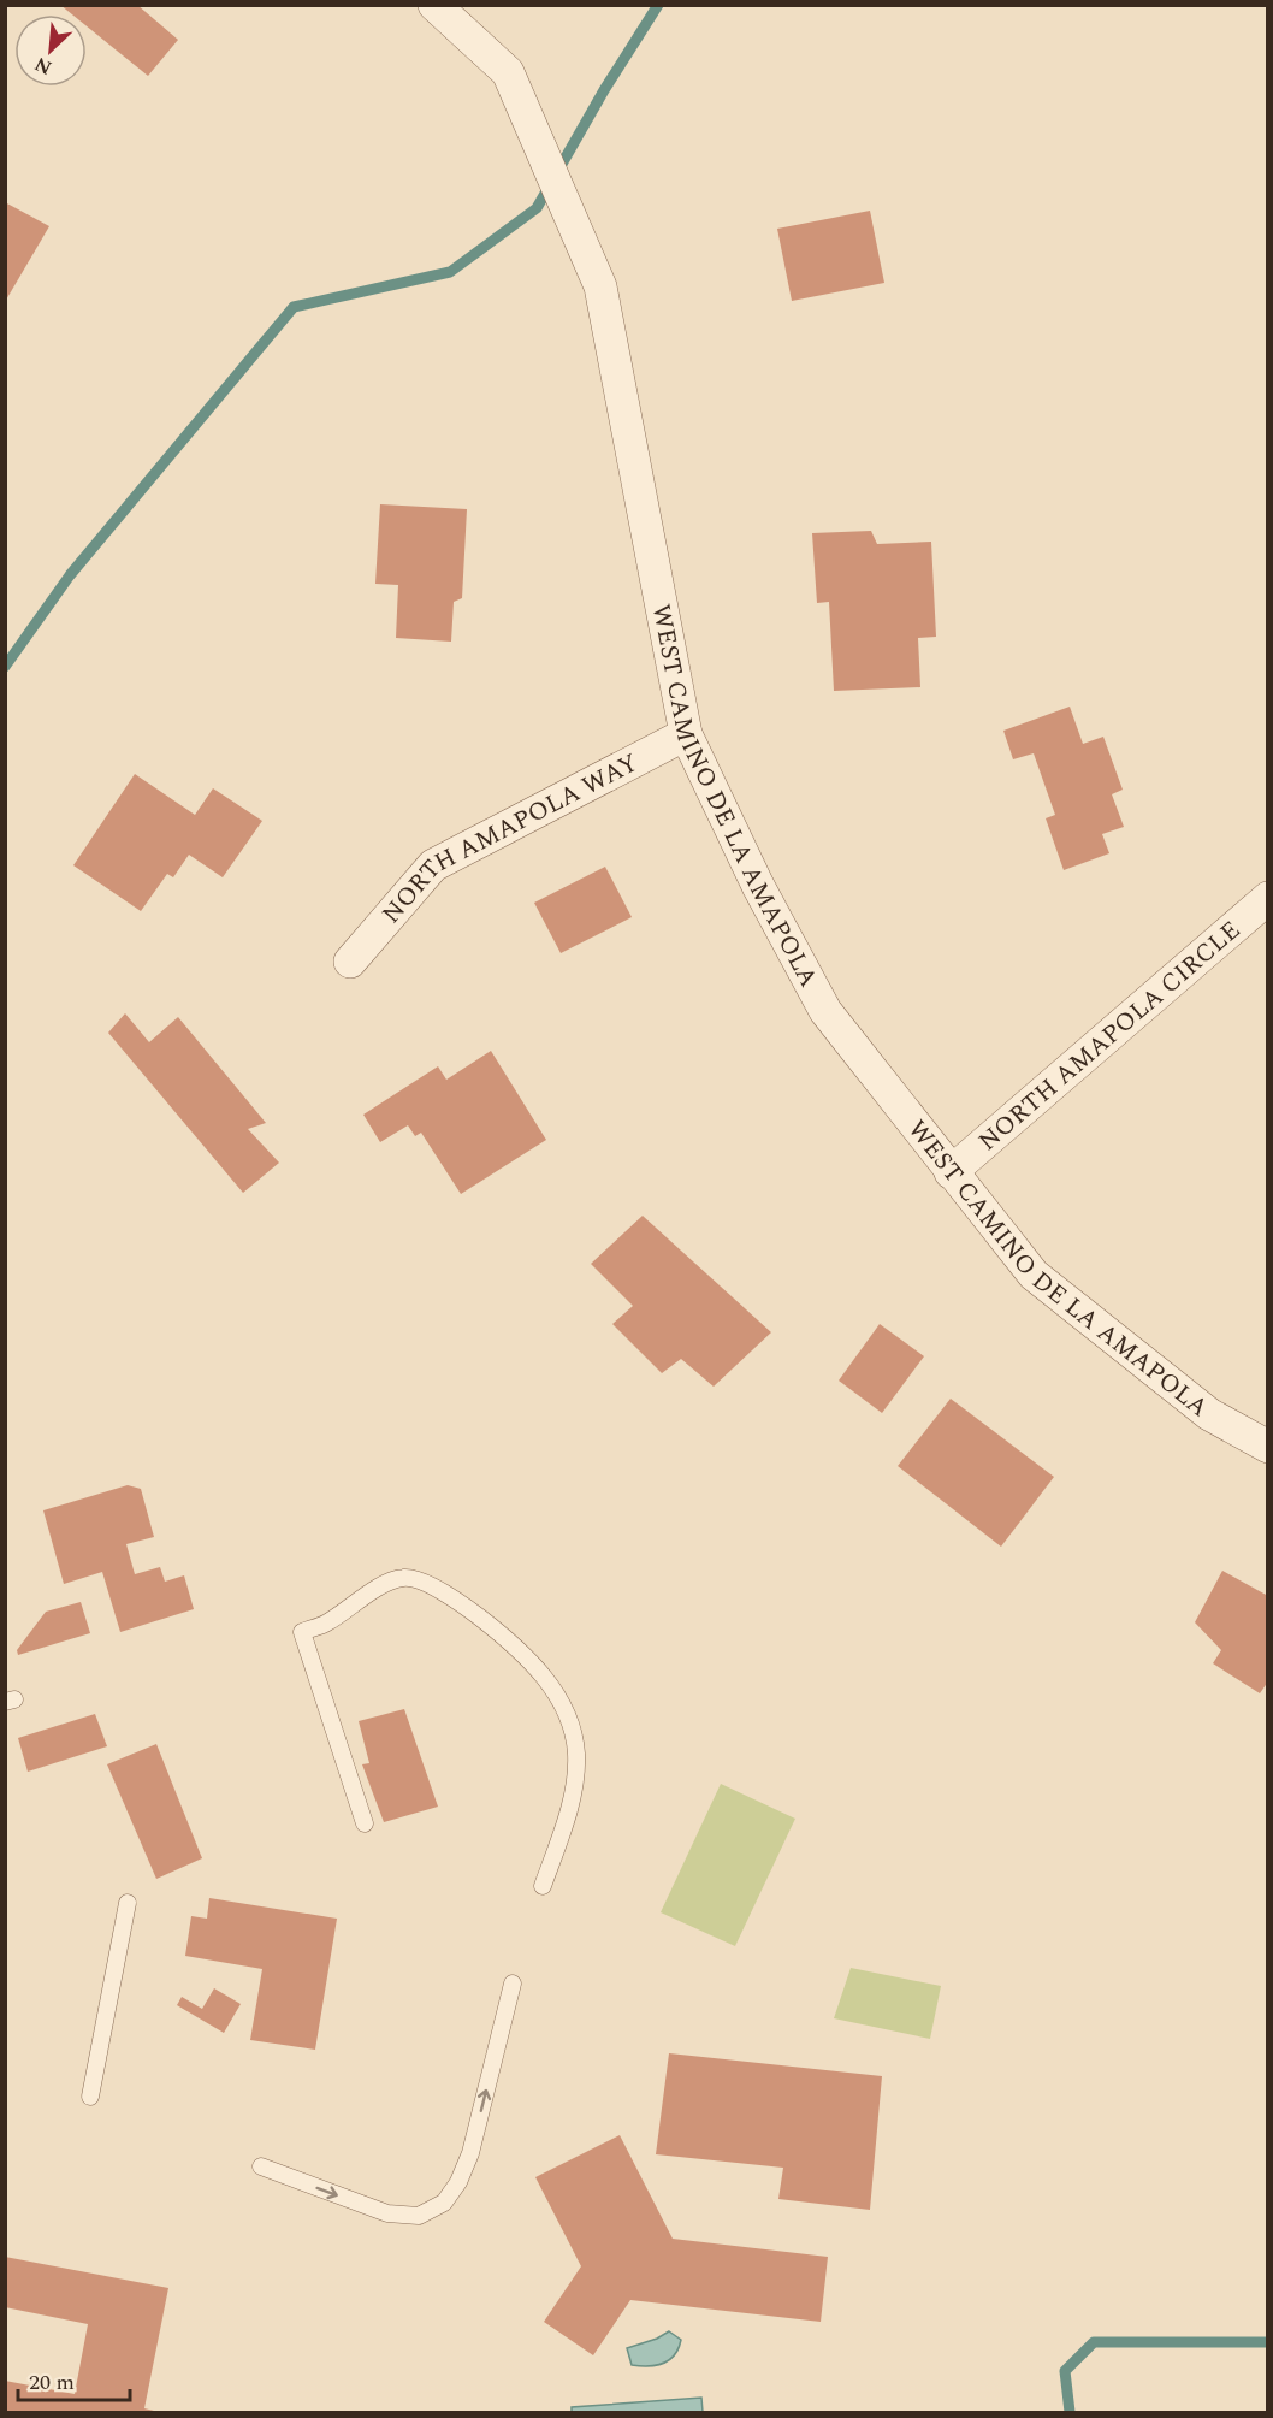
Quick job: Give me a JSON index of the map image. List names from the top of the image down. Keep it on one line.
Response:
{"streets":{"street":["WEST CAMINO DE LA AMAPOLA","NORTH AMAPOLA WAY","NORTH AMAPOLA CIRCLE"]},"crossings":[["WEST CAMINO DE LA AMAPOLA","NORTH AMAPOLA WAY"],["WEST CAMINO DE LA AMAPOLA","NORTH AMAPOLA CIRCLE"]],"scale_bar":"20 m","north":"bottom left"}
